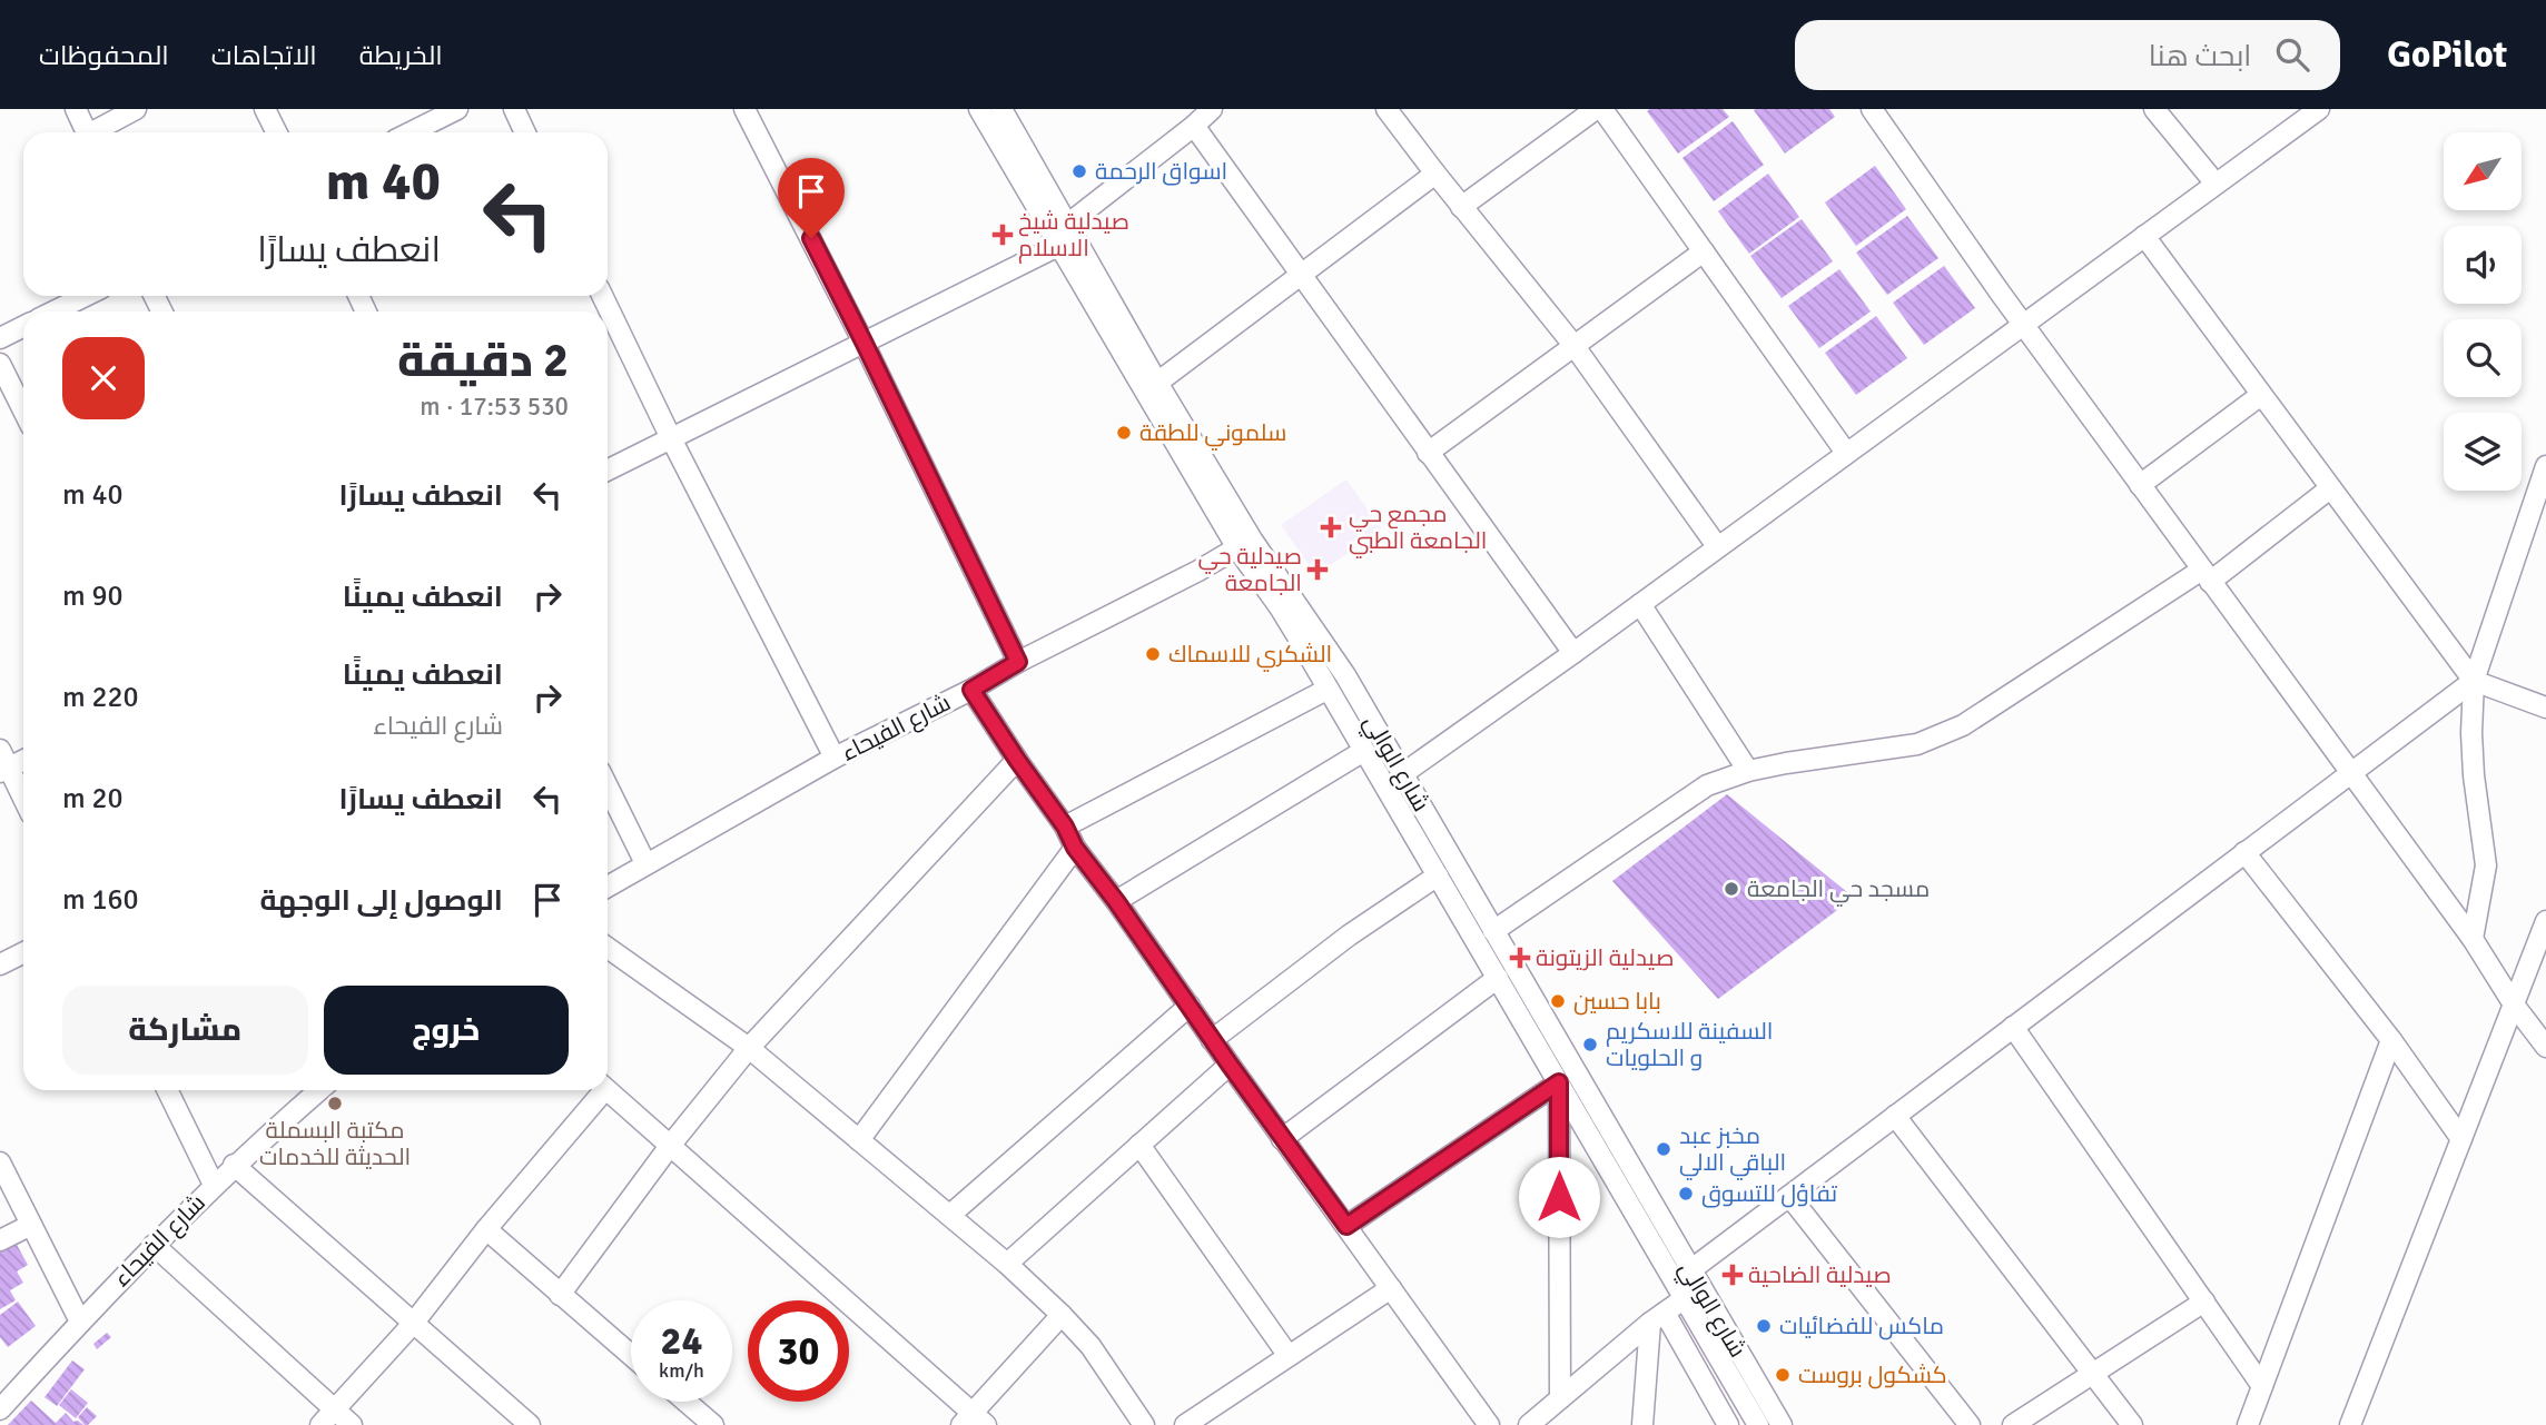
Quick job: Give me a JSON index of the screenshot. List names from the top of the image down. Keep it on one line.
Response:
{"streets":{"street":["شارع الفيحاء","شارع الوالي"]},"crossings":[["شارع الفيحاء","شارع الوالي"]],"places":{"other":["اسواق الرحمة","سلموني للطقة","الشكري للاسماك","مسجد حي الجامعة","بابا حسين","السفينة للاسكريم و الحلويات","مكتبة البسملة الحديثة للخدمات","مخبز عبد الباقي الالي","تفاؤل للتسوق","ماكس للفضائيات","كشكول بروست"],"health":["صيدلية شيخ الاسلام","مجمع حي الجامعة الطبي","صيدلية حي الجامعة","صيدلية الزيتونة","صيدلية الضاحية"]},"north":"bottom left","page":{"header":"GoPilot","search":"ابحث هنا","nav":["الخريطة","الاتجاهات","المحفوظات"],"turn":["40 m","انعطف يسارًا"],"heading":["2 دقيقة","530 m · 17:53"],"list":[{"name":"انعطف يسارًا","value":"40 m"},{"name":"انعطف يمينًا","value":"90 m"},{"name":"انعطف يمينًا","note":"شارع الفيحاء","value":"220 m"},{"name":"انعطف يسارًا","value":"20 m"},{"name":"الوصول إلى الوجهة","value":"160 m"}],"buttons":["خروج","مشاركة"],"speed":"24 km/h","limit":"30"}}
